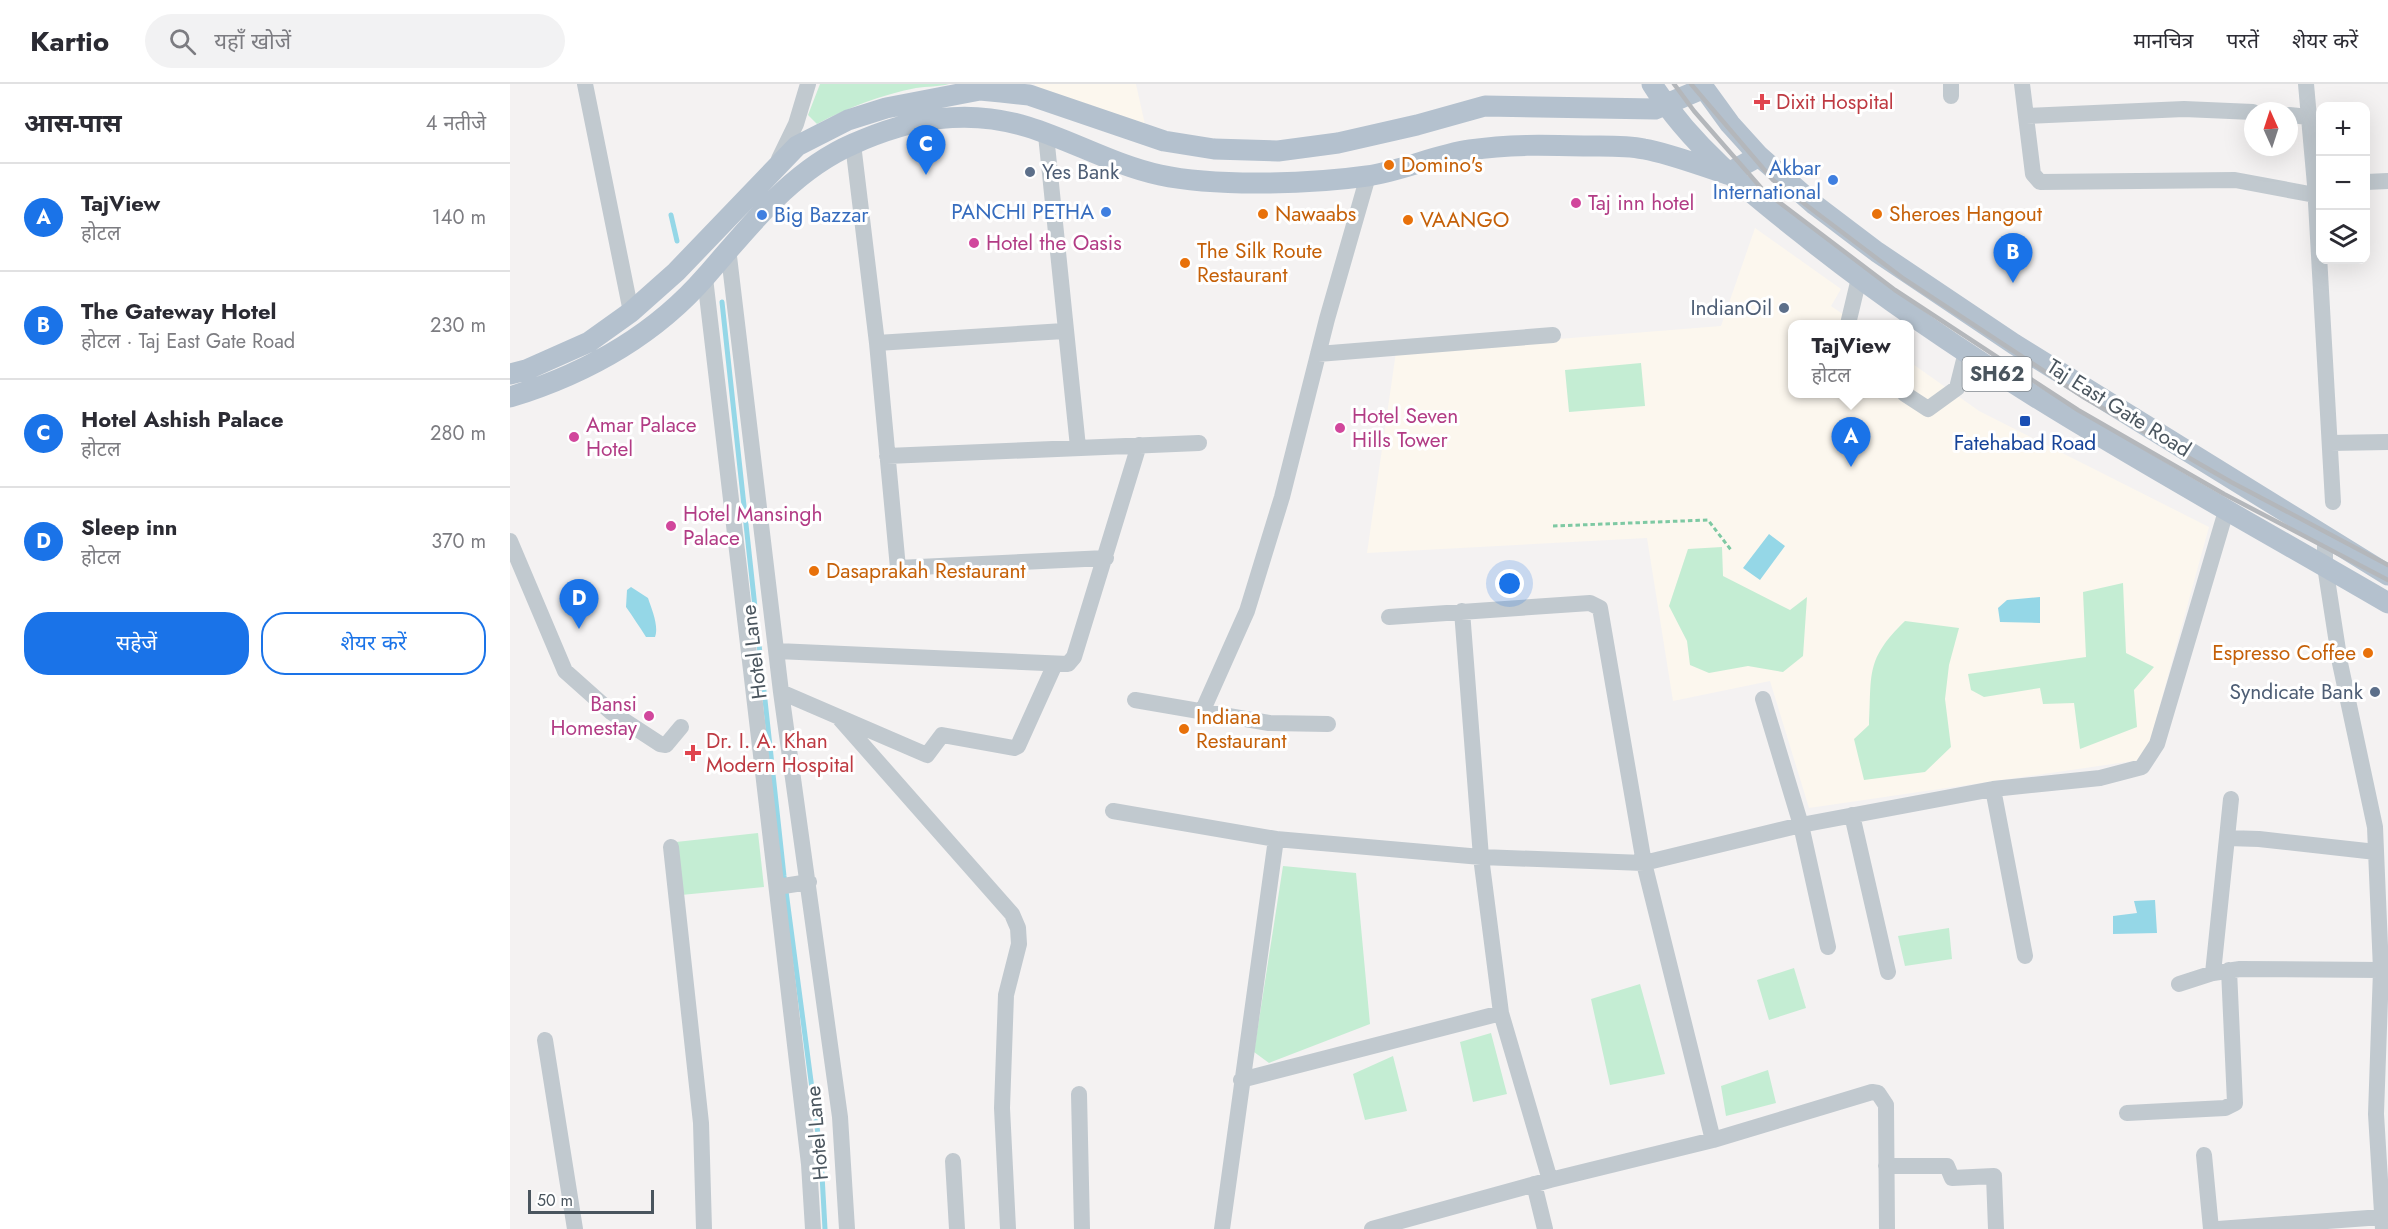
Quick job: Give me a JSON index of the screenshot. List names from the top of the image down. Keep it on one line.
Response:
{"streets":{"main road":["SH62","Taj East Gate Road"],"street":["Hotel Lane"]},"places":{"health":["Dixit Hospital","Dr. I. A. Khan Modern Hospital"],"other":["Domino's","Yes Bank","Akbar International","Taj inn hotel","PANCHI PETHA","Nawaabs","Sheroes Hangout","Big Bazzar","VAANGO","Hotel the Oasis","The Silk Route Restaurant","IndianOil","Hotel Seven Hills Tower","Amar Palace Hotel","Hotel Mansingh Palace","Dasaprakah Restaurant","Espresso Coffee","Syndicate Bank","Bansi Homestay","Indiana Restaurant"],"transit":["Fatehabad Road"]},"scale_bar":"50 m","north":"top","page":{"header":"Kartio","search":"यहाँ खोजें","nav":["मानचित्र","परतें","शेयर करें"],"heading":["आस-पास","4 नतीजे"],"map_buttons":["+","−"],"pins":["C","B","A","D"],"list":[{"mark":"A","name":"TajView","note":"होटल","value":"140 m"},{"mark":"B","name":"The Gateway Hotel","note":"होटल · Taj East Gate Road","value":"230 m"},{"mark":"C","name":"Hotel Ashish Palace","note":"होटल","value":"280 m"},{"mark":"D","name":"Sleep inn","note":"होटल","value":"370 m"}],"popup":["TajView","होटल"],"buttons":["सहेजें","शेयर करें"],"scale":"50 m"}}
